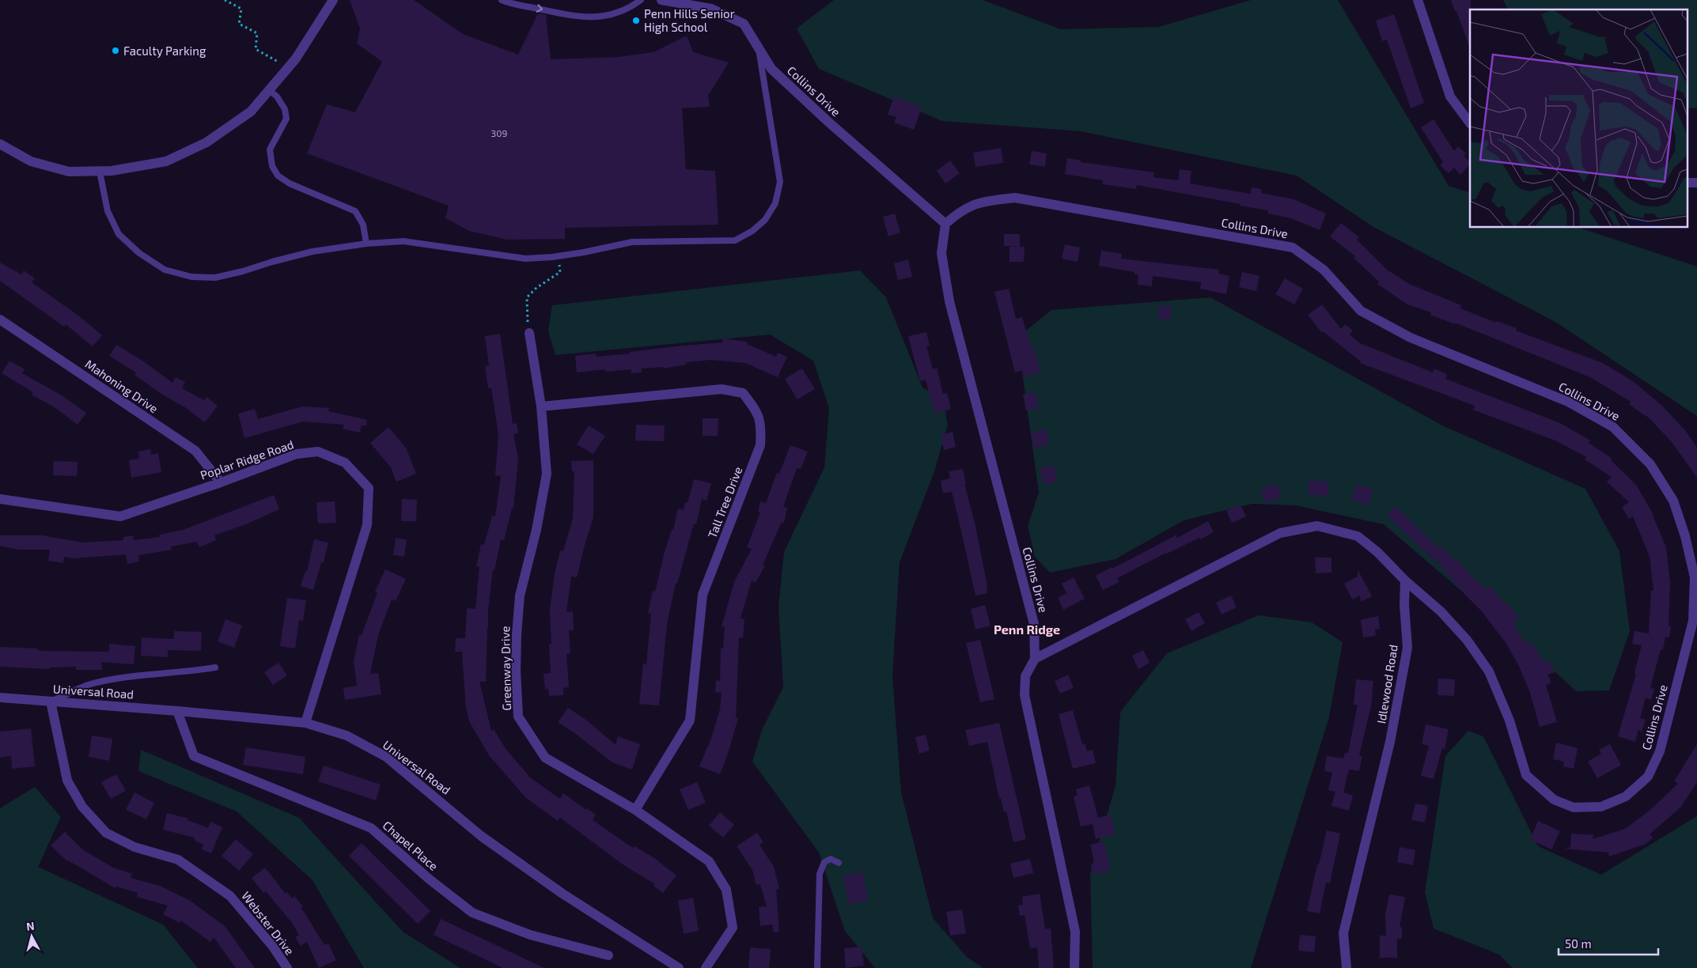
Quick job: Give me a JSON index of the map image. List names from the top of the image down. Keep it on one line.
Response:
{"streets":{"street":["Collins Drive","Mahoning Drive","Poplar Ridge Road","Tall Tree Drive","Greenway Drive","Idlewood Road","Universal Road","Chapel Place","Webster Drive"]},"crossings":[["Collins Drive","Idlewood Road"],["Mahoning Drive","Poplar Ridge Road"],["Poplar Ridge Road","Universal Road"],["Tall Tree Drive","Greenway Drive"],["Universal Road","Chapel Place"],["Universal Road","Webster Drive"]],"districts":["Penn Ridge"],"places":["Penn Hills Senior High School","Faculty Parking"],"house_numbers":["309"],"scale_bar":"50 m","north":"top"}
